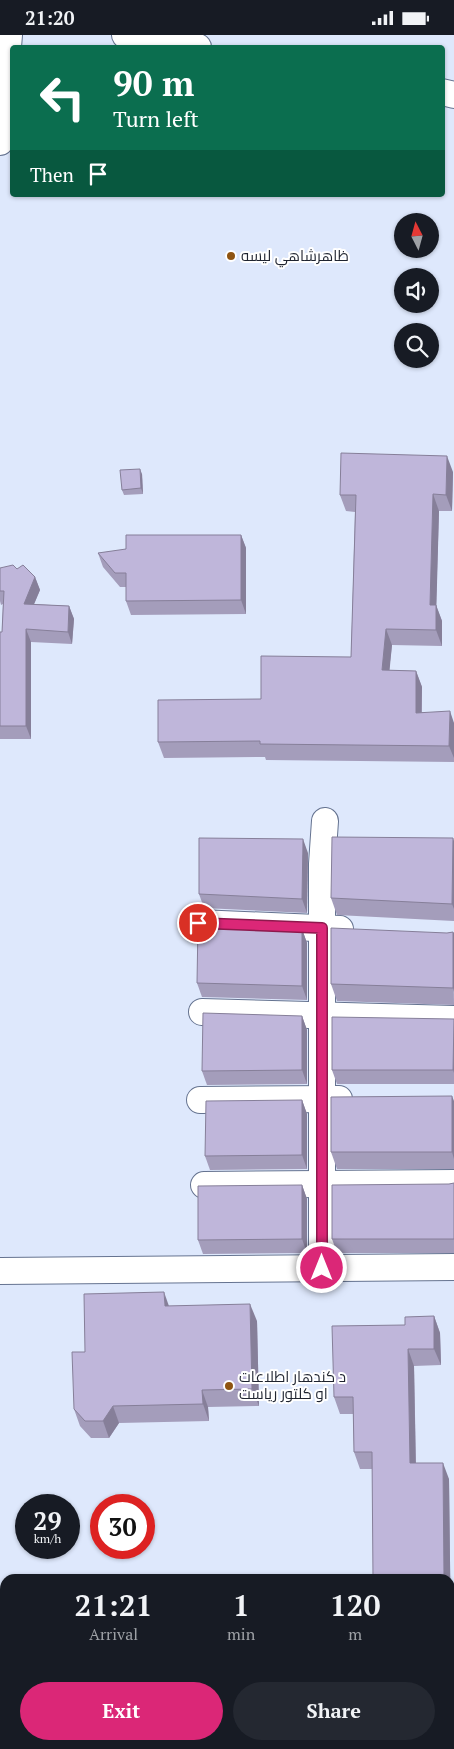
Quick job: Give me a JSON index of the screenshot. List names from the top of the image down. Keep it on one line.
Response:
{"places":["ظاهرشاهي لیسه","د کندهار اطلاعات او کلتور رياست"],"north":"top","page":{"status":"21:20","turn":["90 m","Turn left"],"then":"Then","speed":"29 km/h","limit":"30","eta":["21:21","Arrival","1","min","120","m"],"buttons":["Exit","Share"]}}
